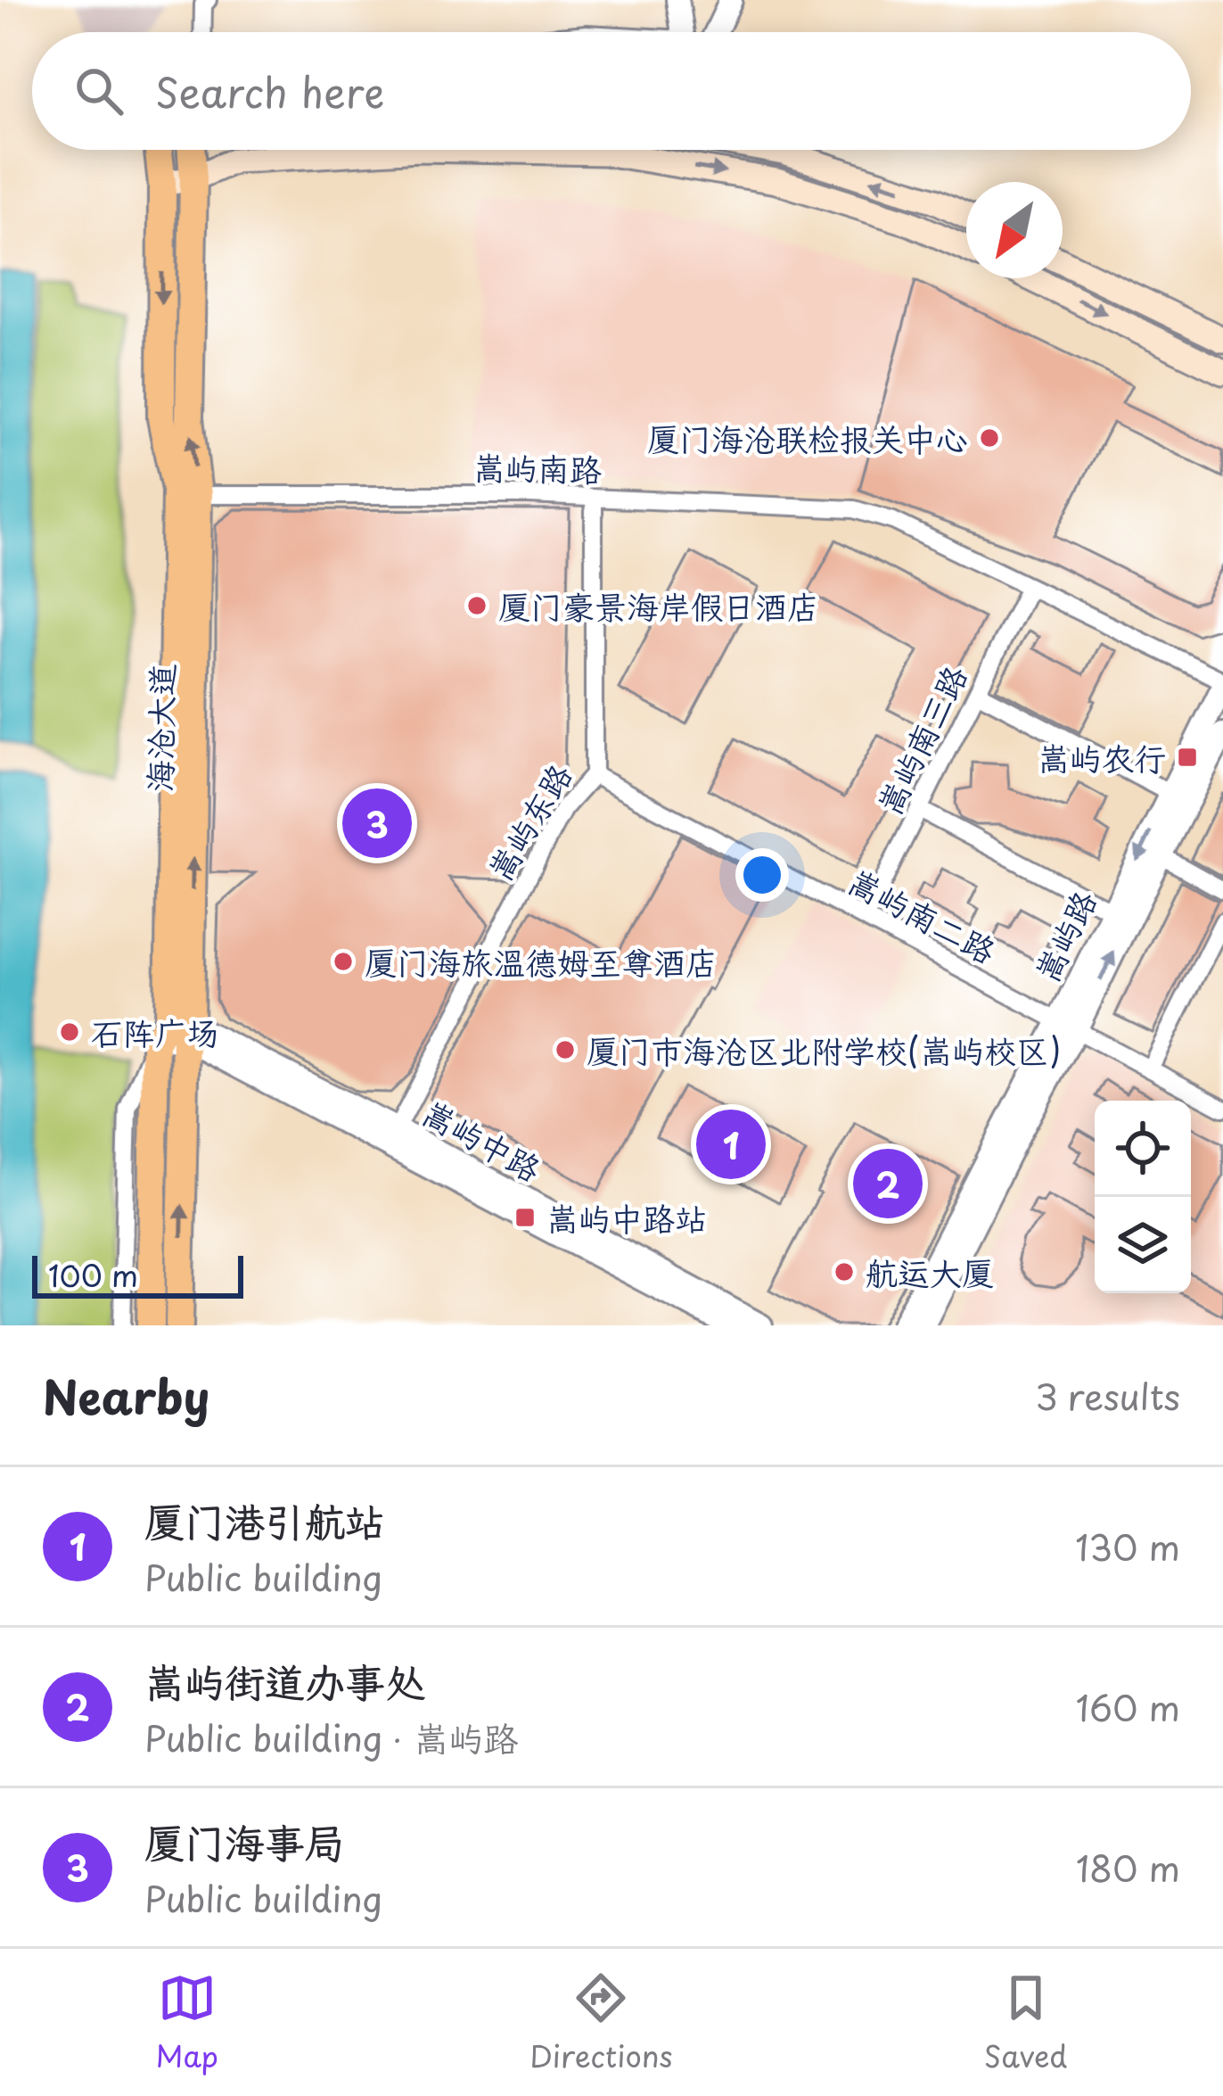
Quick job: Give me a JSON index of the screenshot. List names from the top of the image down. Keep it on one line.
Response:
{"streets":{"main road":["海沧大道"],"street":["嵩屿南路","嵩屿南三路","嵩屿东路","嵩屿南二路","嵩屿路","嵩屿中路"]},"crossings":[["嵩屿南路","海沧大道"],["嵩屿南路","嵩屿南三路"],["嵩屿南路","嵩屿东路"],["嵩屿南路","嵩屿路"],["海沧大道","嵩屿中路"],["嵩屿南三路","嵩屿南二路"],["嵩屿东路","嵩屿南二路"],["嵩屿东路","嵩屿中路"],["嵩屿南二路","嵩屿路"]],"places":{"other":["厦门海沧联检报关中心","厦门豪景海岸假日酒店","厦门海旅温德姆至尊酒店","石阵广场","厦门市海沧区北附学校(嵩屿校区)","航运大厦"],"transit":["嵩屿农行","嵩屿中路站"]},"scale_bar":"100 m","north":"bottom left","page":{"search":"Search here","pins":["3","1","2"],"scale":"100 m","heading":["Nearby","3 results"],"list":[{"mark":"1","name":"厦门港引航站","note":"Public building","value":"130 m"},{"mark":"2","name":"嵩屿街道办事处","note":"Public building · 嵩屿路","value":"160 m"},{"mark":"3","name":"厦门海事局","note":"Public building","value":"180 m"}],"nav":["Map","Directions","Saved"]}}
